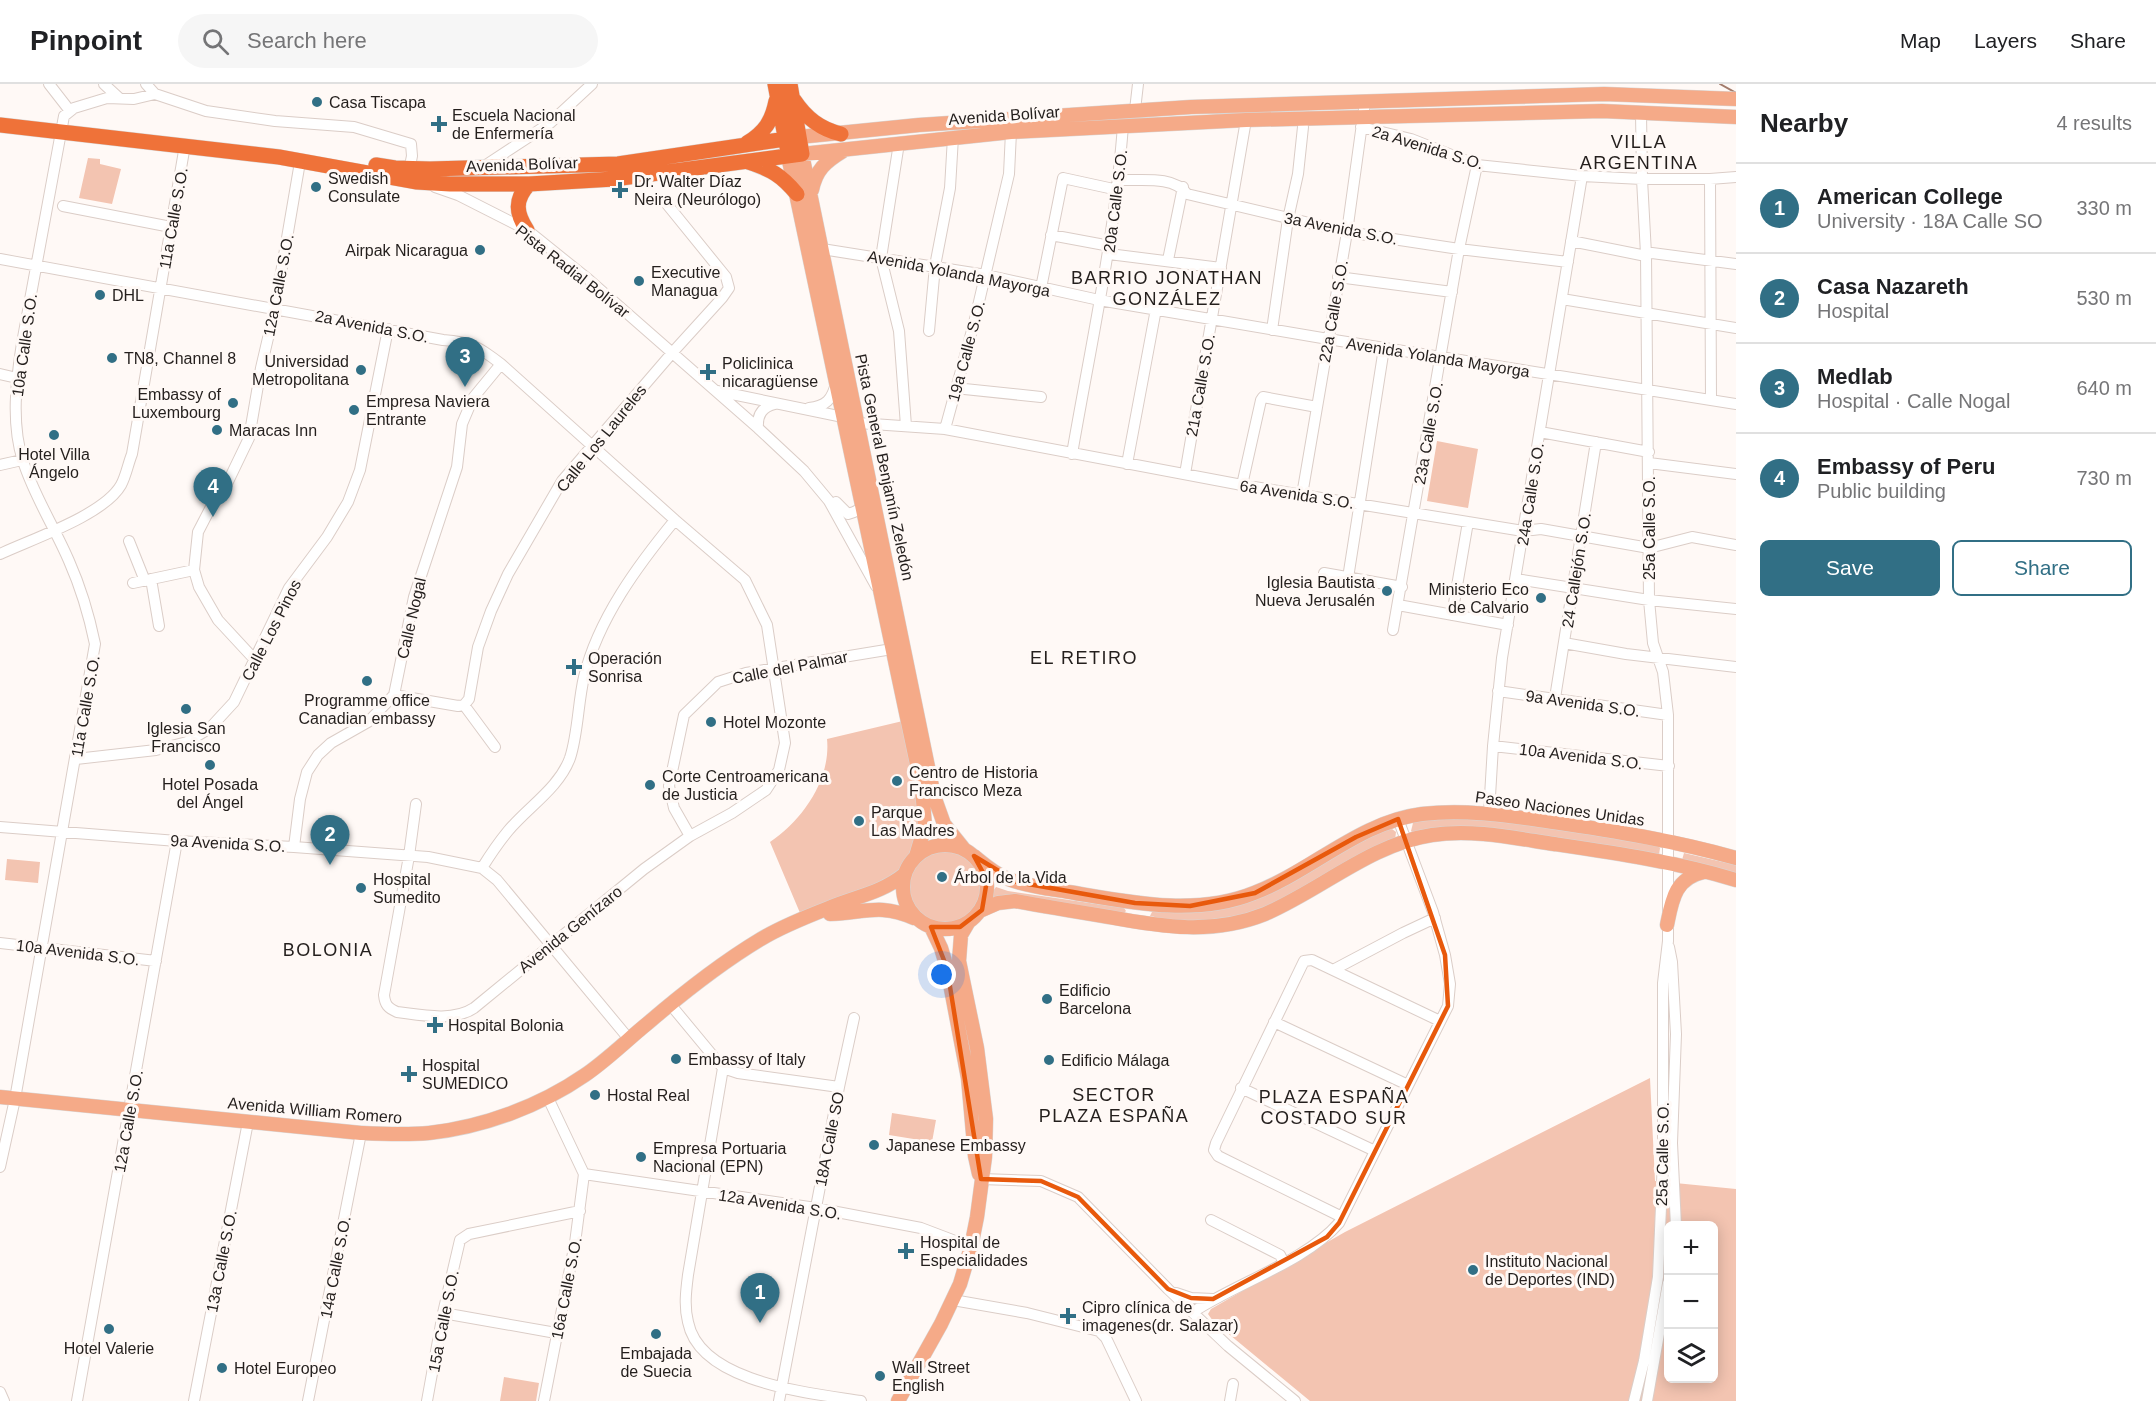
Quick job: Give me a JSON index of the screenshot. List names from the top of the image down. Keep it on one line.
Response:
{"streets":{"highway":["Avenida Bolívar","Pista General Benjamín Zeledón"],"main road":["Paseo Naciones Unidas","Avenida William Romero"],"street":["2a Avenida S.O.","20a Calle S.O.","11a Calle S.O.","3a Avenida S.O.","Pista Radial Bolívar","Avenida Yolanda Mayorga","12a Calle S.O.","22a Calle S.O.","10a Calle S.O.","19a Calle S.O.","21a Calle S.O.","23a Calle S.O.","Calle Los Laureles","6a Avenida S.O.","24a Calle S.O.","25a Calle S.O.","24 Callejón S.O.","Calle Nogal","Calle Los Pinos","Calle del Palmar","9a Avenida S.O.","10a Avenida S.O.","Avenida Genízaro","18A Calle SO","12a Avenida S.O.","13a Calle S.O.","14a Calle S.O.","16a Calle S.O.","15a Calle S.O."]},"crossings":[["Avenida Bolívar","2a Avenida S.O."],["Avenida Bolívar","20a Calle S.O."],["Avenida Bolívar","11a Calle S.O."],["Avenida Bolívar","Pista Radial Bolívar"],["Avenida Bolívar","12a Calle S.O."],["Avenida Bolívar","22a Calle S.O."],["Avenida Bolívar","10a Calle S.O."],["Avenida Bolívar","19a Calle S.O."],["Avenida Bolívar","21a Calle S.O."],["Avenida Bolívar","Pista General Benjamín Zeledón"],["Avenida Bolívar","25a Calle S.O."],["2a Avenida S.O.","11a Calle S.O."],["2a Avenida S.O.","12a Calle S.O."],["2a Avenida S.O.","22a Calle S.O."],["2a Avenida S.O.","10a Calle S.O."],["2a Avenida S.O.","23a Calle S.O."],["2a Avenida S.O.","Calle Los Laureles"],["2a Avenida S.O.","24a Calle S.O."],["2a Avenida S.O.","25a Calle S.O."],["2a Avenida S.O.","Calle Nogal"],["2a Avenida S.O.","Calle Los Pinos"],["2a Avenida S.O.","Calle del Palmar"],["2a Avenida S.O.","Avenida Genízaro"],["20a Calle S.O.","3a Avenida S.O."],["20a Calle S.O.","Avenida Yolanda Mayorga"],["20a Calle S.O.","6a Avenida S.O."],["11a Calle S.O.","10a Calle S.O."],["11a Calle S.O.","Calle Los Pinos"],["11a Calle S.O.","9a Avenida S.O."],["11a Calle S.O.","10a Avenida S.O."],["11a Calle S.O.","Avenida William Romero"],["3a Avenida S.O.","22a Calle S.O."],["3a Avenida S.O.","21a Calle S.O."],["3a Avenida S.O.","23a Calle S.O."],["3a Avenida S.O.","24a Calle S.O."],["Pista Radial Bolívar","Calle Los Laureles"],["Avenida Yolanda Mayorga","22a Calle S.O."],["Avenida Yolanda Mayorga","19a Calle S.O."],["Avenida Yolanda Mayorga","21a Calle S.O."],["Avenida Yolanda Mayorga","23a Calle S.O."],["Avenida Yolanda Mayorga","Pista General Benjamín Zeledón"],["Avenida Yolanda Mayorga","24a Calle S.O."],["Avenida Yolanda Mayorga","25a Calle S.O."],["12a Calle S.O.","Calle Los Pinos"],["12a Calle S.O.","9a Avenida S.O."],["12a Calle S.O.","10a Avenida S.O."],["12a Calle S.O.","Avenida William Romero"],["22a Calle S.O.","6a Avenida S.O."],["19a Calle S.O.","6a Avenida S.O."],["21a Calle S.O.","6a Avenida S.O."],["23a Calle S.O.","6a Avenida S.O."],["Pista General Benjamín Zeledón","6a Avenida S.O."],["Pista General Benjamín Zeledón","Calle del Palmar"],["Pista General Benjamín Zeledón","Paseo Naciones Unidas"],["Pista General Benjamín Zeledón","Avenida William Romero"],["6a Avenida S.O.","24a Calle S.O."],["6a Avenida S.O.","25a Calle S.O."],["6a Avenida S.O.","24 Callejón S.O."],["24a Calle S.O.","9a Avenida S.O."],["24a Calle S.O.","10a Avenida S.O."],["24a Calle S.O.","Paseo Naciones Unidas"],["25a Calle S.O.","9a Avenida S.O."],["25a Calle S.O.","10a Avenida S.O."],["25a Calle S.O.","Paseo Naciones Unidas"],["24 Callejón S.O.","9a Avenida S.O."],["Calle del Palmar","Avenida Genízaro"],["9a Avenida S.O.","Avenida Genízaro"],["9a Avenida S.O.","Avenida William Romero"],["Paseo Naciones Unidas","Avenida William Romero"],["Avenida William Romero","13a Calle S.O."],["Avenida William Romero","14a Calle S.O."],["18A Calle SO","12a Avenida S.O."],["12a Avenida S.O.","16a Calle S.O."],["16a Calle S.O.","15a Calle S.O."]],"districts":["VILLA ARGENTINA","BARRIO JONATHAN GONZÁLEZ","EL RETIRO","BOLONIA","SECTOR PLAZA ESPAÑA","PLAZA ESPAÑA COSTADO SUR"],"places":{"other":["Casa Tiscapa","Swedish Consulate","Airpak Nicaragua","Executive Managua","DHL","TN8, Channel 8","Universidad Metropolitana","Embassy of Luxembourg","Empresa Naviera Entrante","Maracas Inn","Hotel Villa Ángelo","Iglesia Bautista Nueva Jerusalén","Ministerio Eco de Calvario","Programme office Canadian embassy","Iglesia San Francisco","Hotel Mozonte","Hotel Posada del Ángel","Centro de Historia Francisco Meza","Corte Centroamericana de Justicia","Parque Las Madres","Árbol de la Vida","Hospital Sumedito","Edificio Barcelona","Embassy of Italy","Edificio Málaga","Hostal Real","Japanese Embassy","Empresa Portuaria Nacional (EPN)","Instituto Nacional de Deportes (IND)","Hotel Valerie","Embajada de Suecia","Hotel Europeo","Wall Street English"],"health":["Escuela Nacional de Enfermería","Dr. Walter Díaz Neira (Neurólogo)","Policlinica nicaragüense","Operación Sonrisa","Hospital Bolonia","Hospital SUMEDICO","Hospital de Especialidades","Cipro clínica de imagenes(dr. Salazar)"]},"page":{"header":"Pinpoint","search":"Search here","nav":["Map","Layers","Share"],"heading":["Nearby","4 results"],"list":[{"mark":"1","name":"American College","note":"University · 18A Calle SO","value":"330 m"},{"mark":"2","name":"Casa Nazareth","note":"Hospital","value":"530 m"},{"mark":"3","name":"Medlab","note":"Hospital · Calle Nogal","value":"640 m"},{"mark":"4","name":"Embassy of Peru","note":"Public building","value":"730 m"}],"pins":["3","4","2","1"],"buttons":["Save","Share"],"map_buttons":["+","−"]}}
